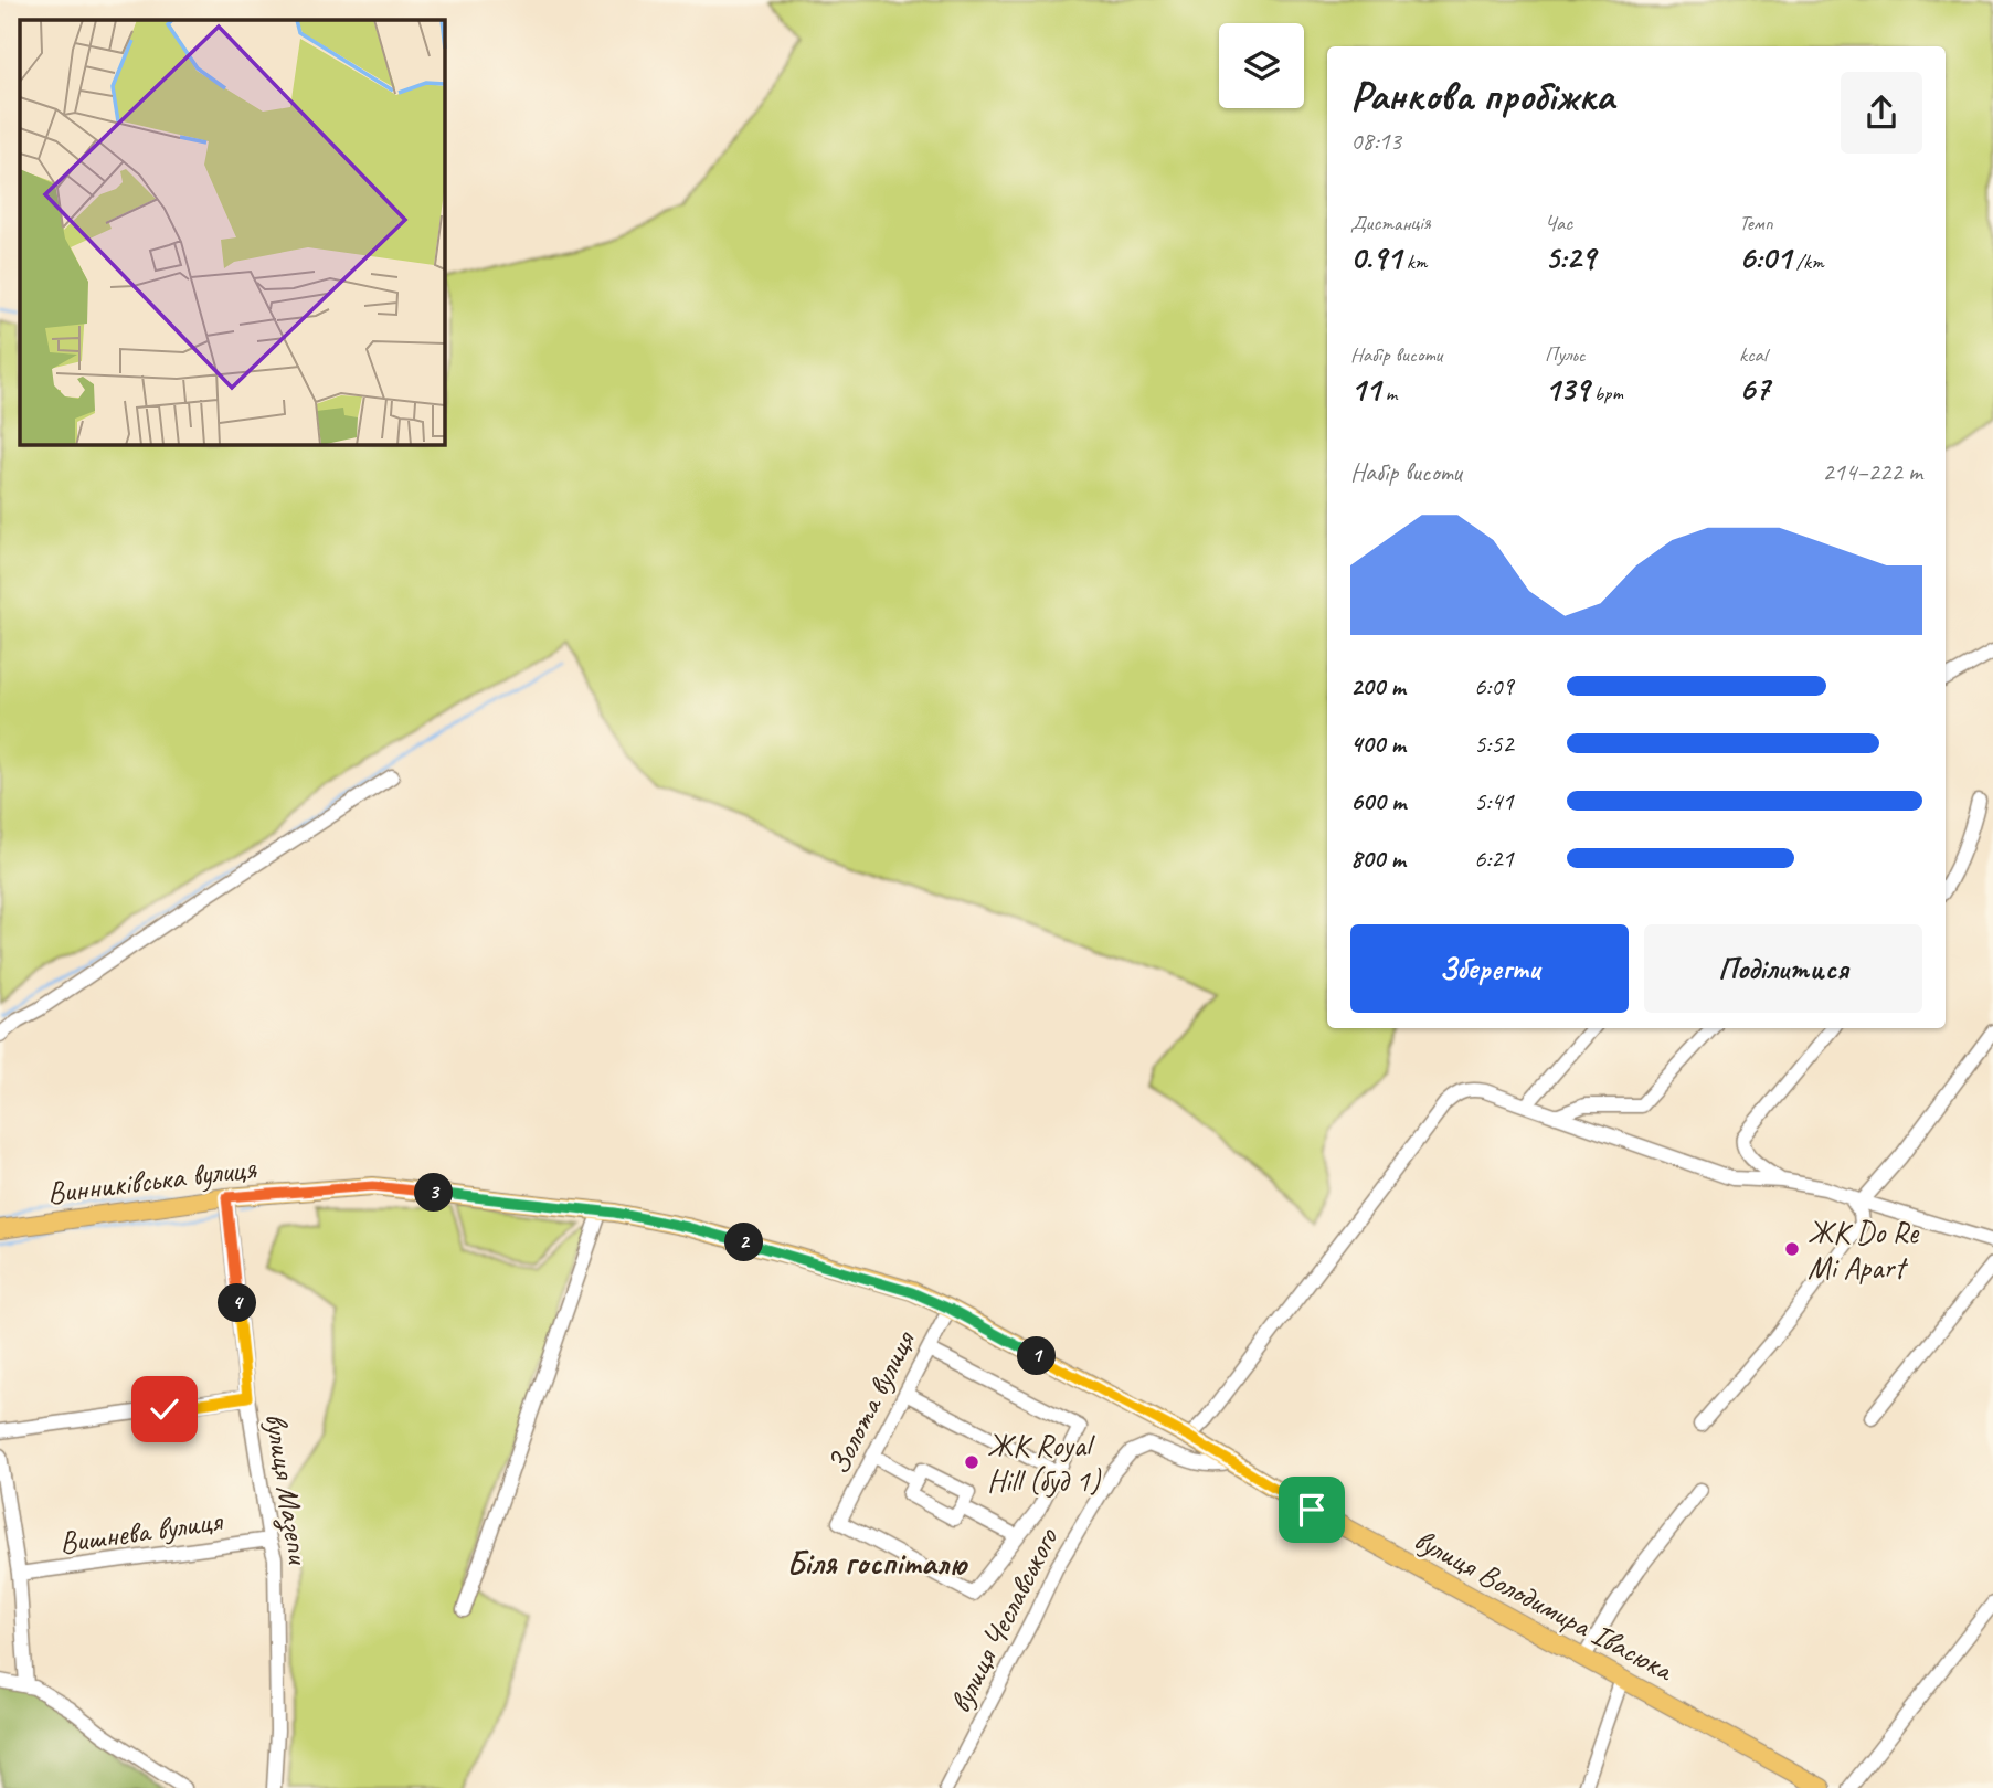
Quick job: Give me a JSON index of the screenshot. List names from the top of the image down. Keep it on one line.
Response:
{"streets":{"main road":["Винниківська вулиця","вулиця Володимира Івасюка"],"street":["Золота вулиця","вулиця Мазепи","Вишнева вулиця","вулиця Чеславського"]},"crossings":[["Винниківська вулиця","Золота вулиця"],["Винниківська вулиця","вулиця Мазепи"],["Винниківська вулиця","вулиця Володимира Івасюка"],["вулиця Мазепи","Вишнева вулиця"],["вулиця Володимира Івасюка","вулиця Чеславського"]],"districts":["Біля госпіталю"],"places":["ЖК Do Re Mi Apart","ЖК Royal Hill (буд 1)"],"page":{"heading":["Ранкова пробіжка","08:13"],"stats":[["Дистанція","0.91 km"],["Час","5:29"],["Темп","6:01 /km"],["Набір висоти","11 m"],["Пульс","139 bpm"],["kcal","67"]],"chart":["Набір висоти","214–222 m"],"list":[{"name":"200 m","note":"6:09"},{"name":"400 m","note":"5:52"},{"name":"600 m","note":"5:41"},{"name":"800 m","note":"6:21"}],"buttons":["Зберегти","Поділитися"],"pins":["3","2","4","1"]}}
